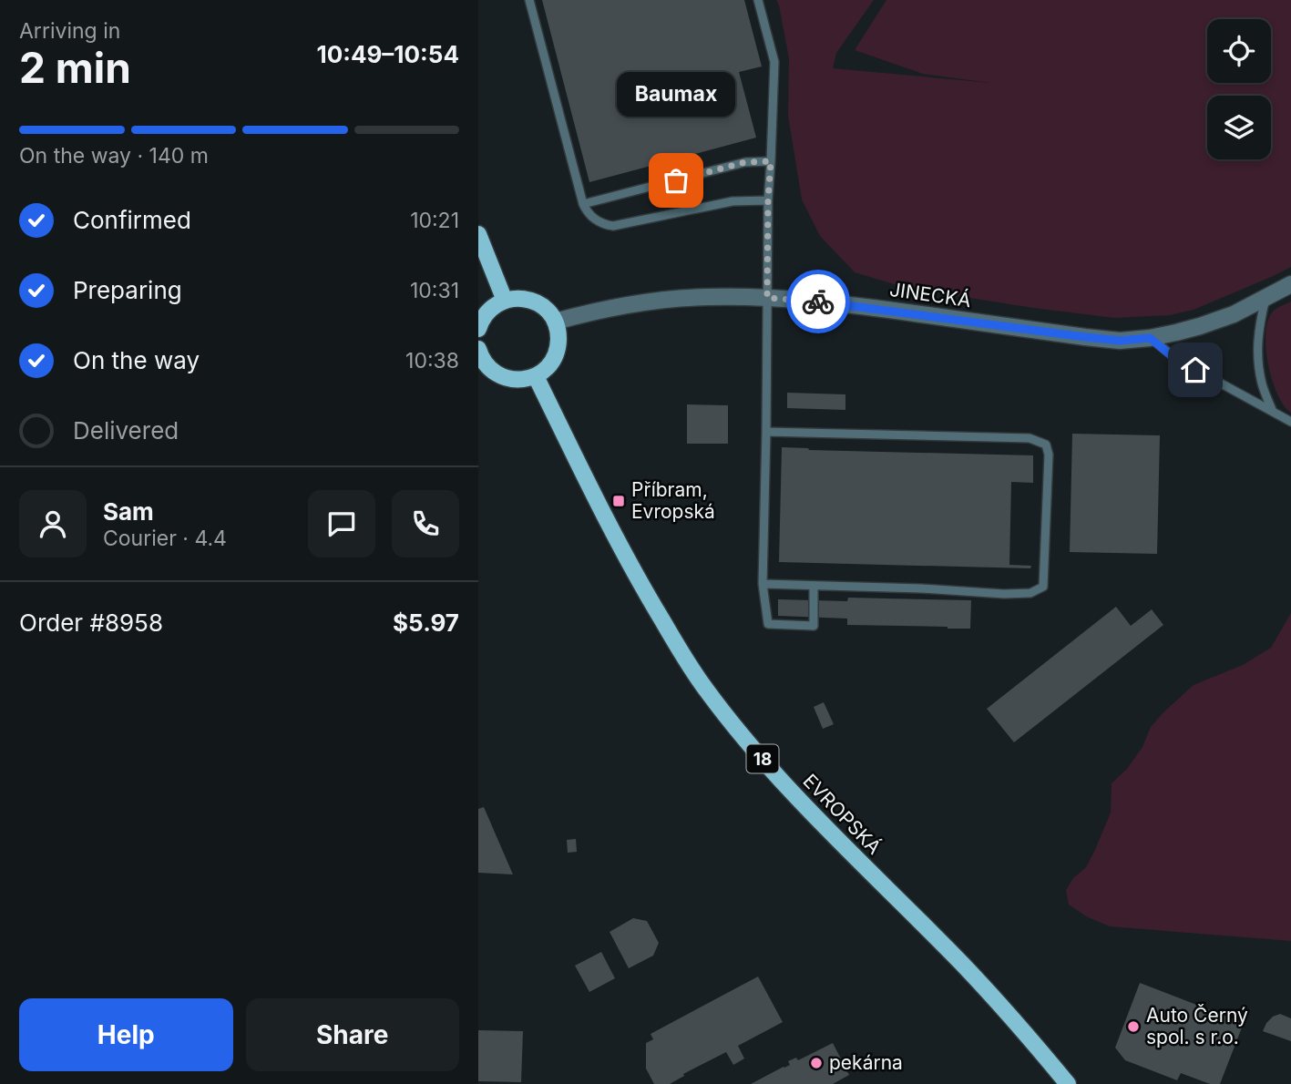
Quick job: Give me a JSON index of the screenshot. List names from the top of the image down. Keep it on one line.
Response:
{"streets":{"main road":["18","EVROPSKÁ"],"street":["JINECKÁ"]},"places":{"other":["Baumax","Auto Černý spol. s r.o.","pekárna"],"transit":["Příbram, Evropská"]},"page":{"heading":["2 min","Arriving in","10:49–10:54"],"panel":["Sam","Courier · 4.4","Order #8958","$5.97"],"bubble":"Baumax","bar":"On the way · 140 m","list":[["Confirmed","10:21"],["Preparing","10:31"],["On the way","10:38"],"Delivered"],"buttons":["Help","Share"]}}
